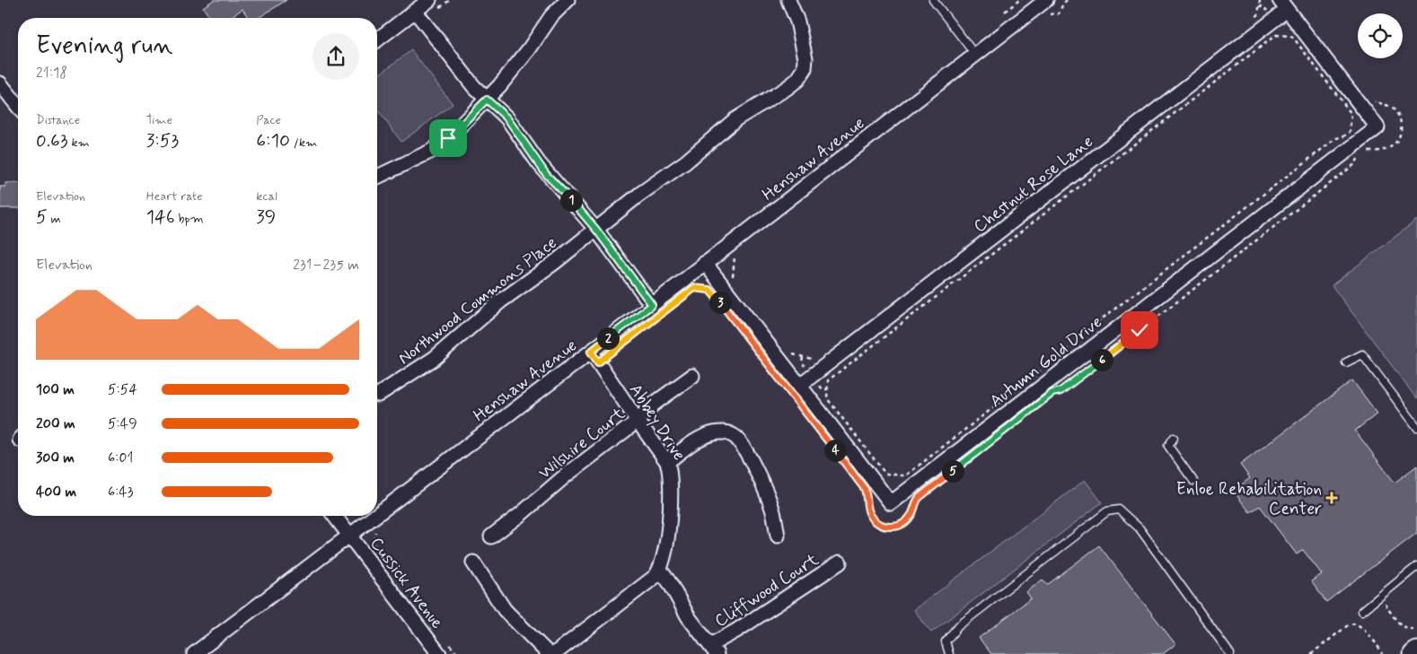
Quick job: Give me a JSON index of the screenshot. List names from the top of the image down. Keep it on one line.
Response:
{"streets":{"street":["Henshaw Avenue","Chestnut Rose Lane","Northwood Commons Place","Autumn Gold Drive","Abbey Drive","Wilshire Court","Cussick Avenue","Cliffwood Court"]},"crossings":[["Henshaw Avenue","Autumn Gold Drive"],["Henshaw Avenue","Abbey Drive"],["Henshaw Avenue","Cussick Avenue"],["Chestnut Rose Lane","Autumn Gold Drive"],["Abbey Drive","Wilshire Court"]],"places":{"health":["Enloe Rehabilitation Center"]},"page":{"heading":["Evening run","21:18"],"stats":[["Distance","0.63 km"],["Time","3:53"],["Pace","6:10 /km"],["Elevation","5 m"],["Heart rate","146 bpm"],["kcal","39"]],"pins":["1","3","2","6","4","5"],"chart":["Elevation","231–235 m"],"list":[{"name":"100 m","note":"5:54"},{"name":"200 m","note":"5:49"},{"name":"300 m","note":"6:01"},{"name":"400 m","note":"6:43"}]}}
